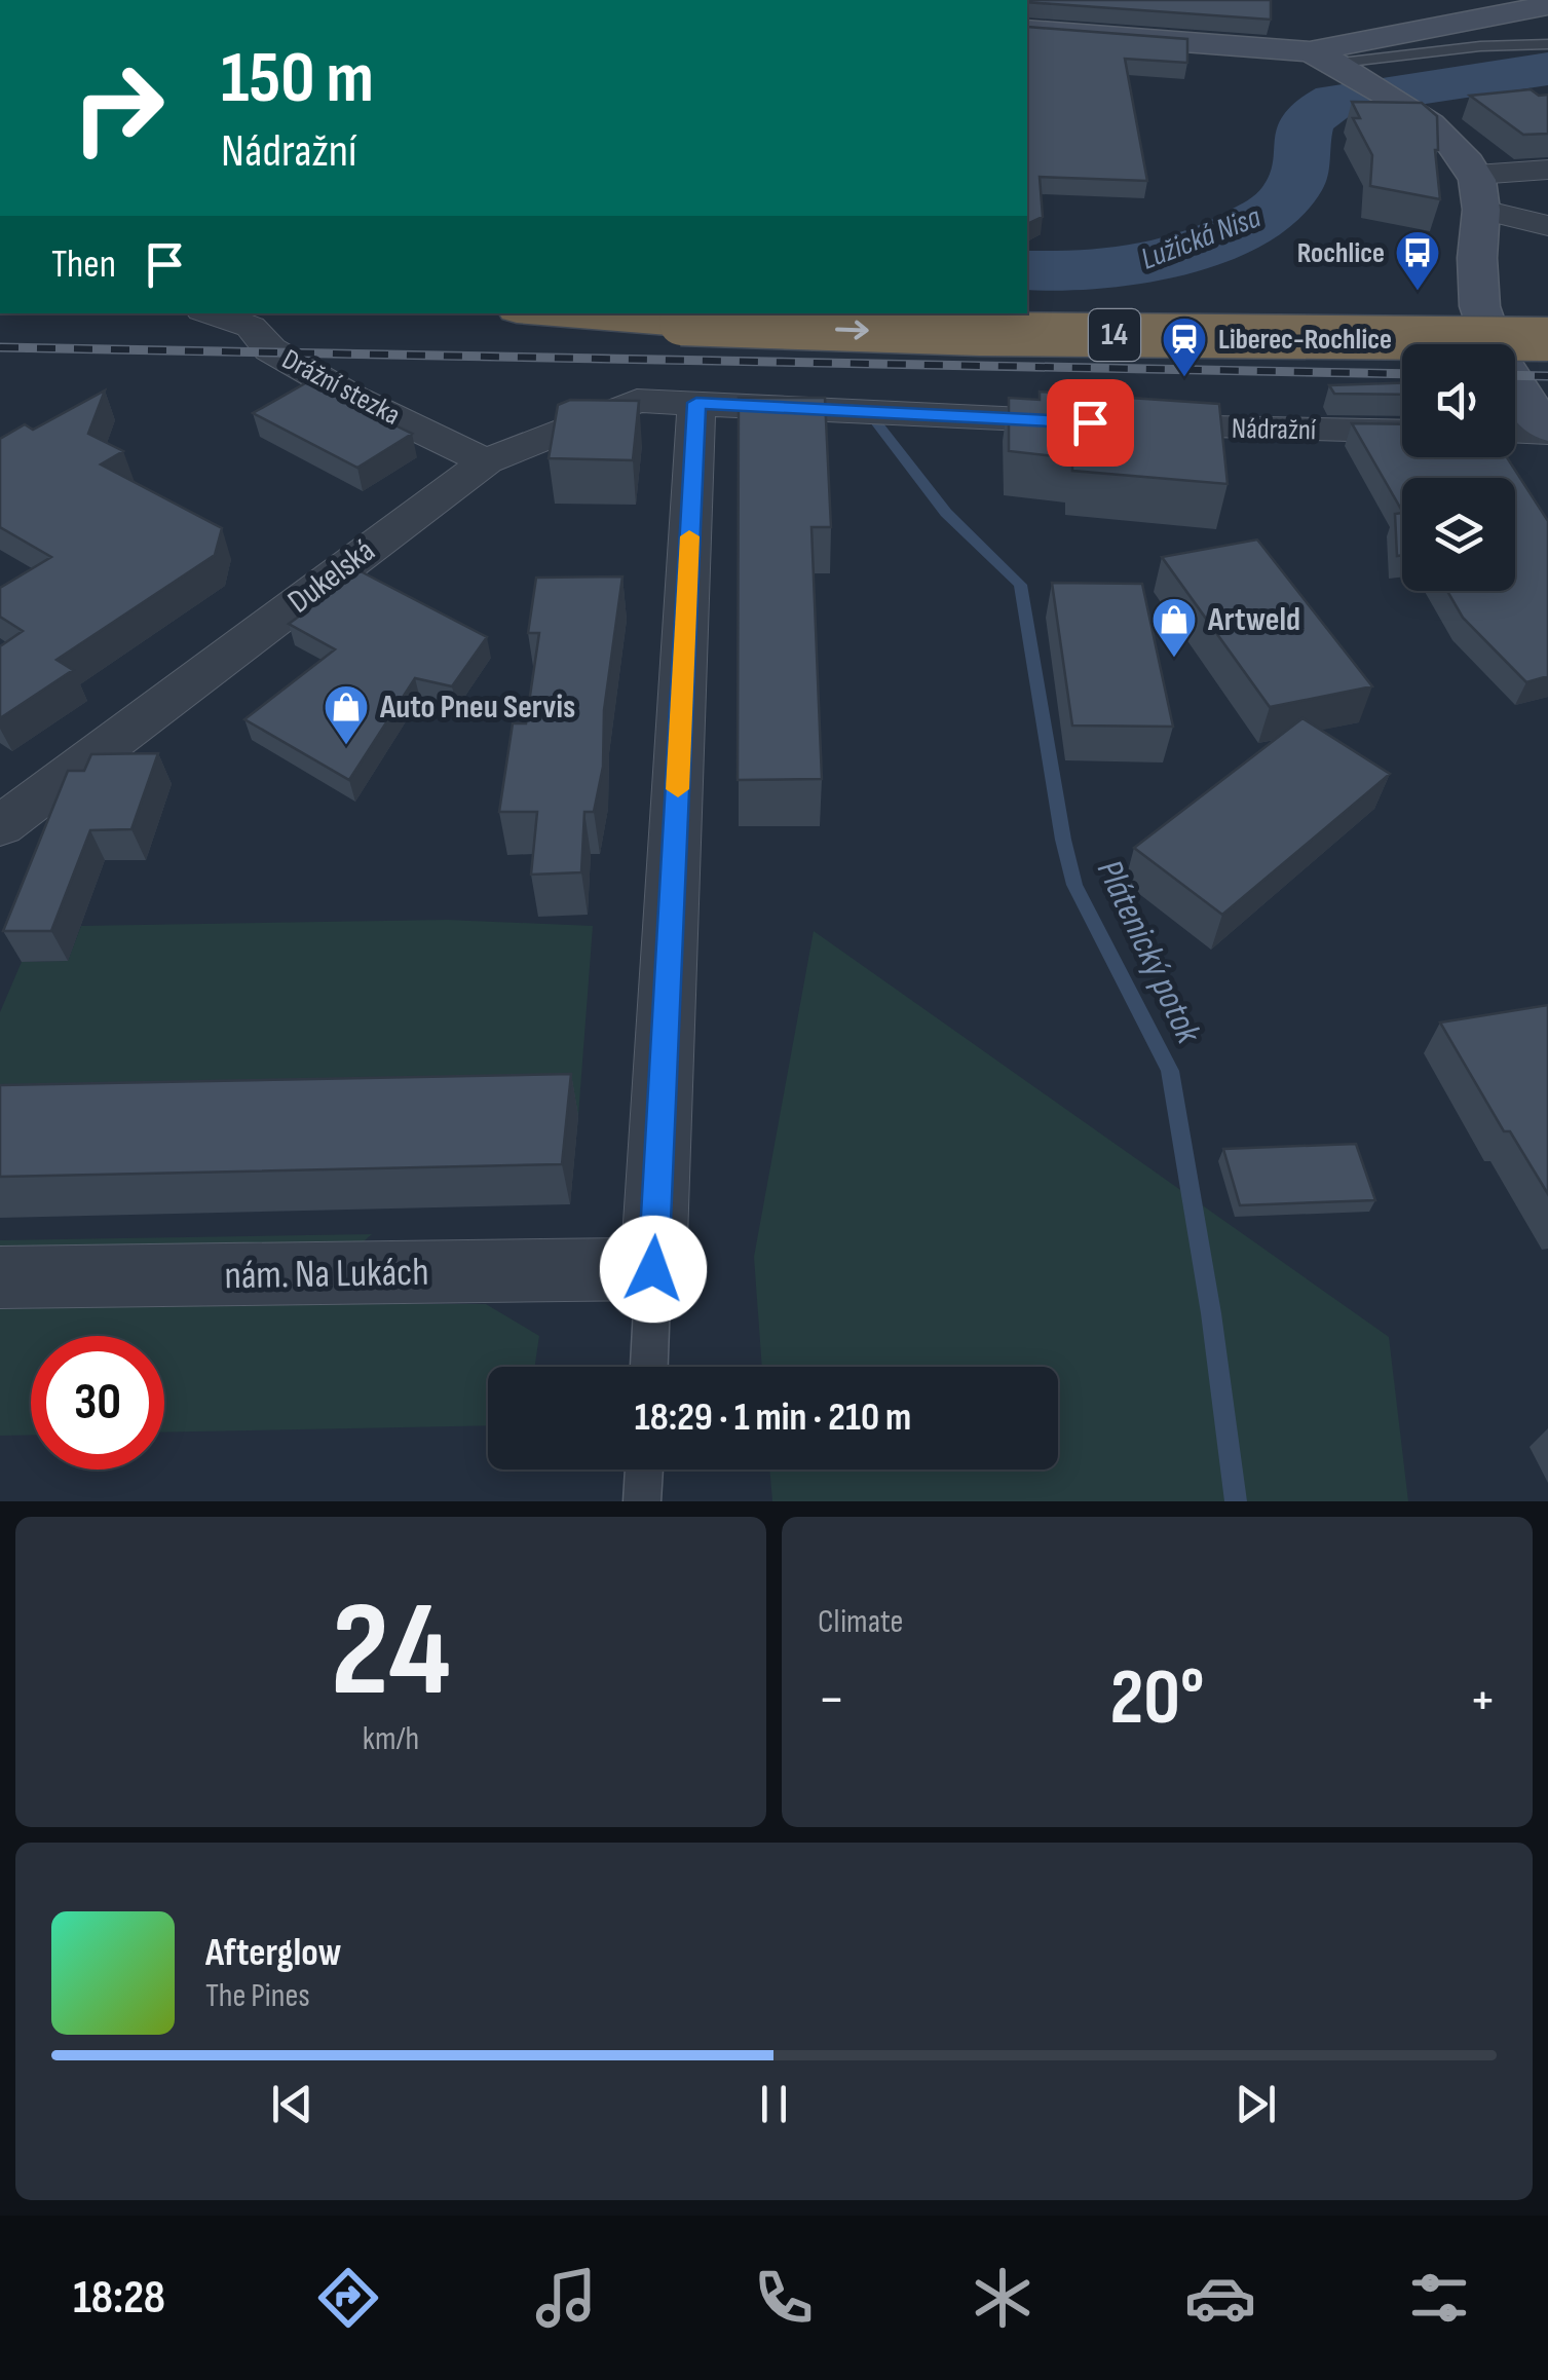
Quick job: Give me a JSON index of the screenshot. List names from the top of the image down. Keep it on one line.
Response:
{"streets":{"highway":["14"],"street":["Drážní stezka","Nádražní","Dukelská","nám. Na Lukách"]},"crossings":[["Drážní stezka","Dukelská"],["Nádražní","Dukelská"]],"water":["Lužická Nisa","Plátenický potok"],"places":{"bus stop":["Rochlice"],"station":["Liberec-Rochlice"],"shop":["Artweld","Auto Pneu Servis"]},"page":{"turn":["150 m","Nádražní"],"then":"Then","limit":"30","trip":"18:29 · 1 min · 210 m","tile":[["24","km/h"],"Climate"],"heat":["−","20°","+"],"song":["Afterglow","The Pines"],"tabs":"18:28"}}
